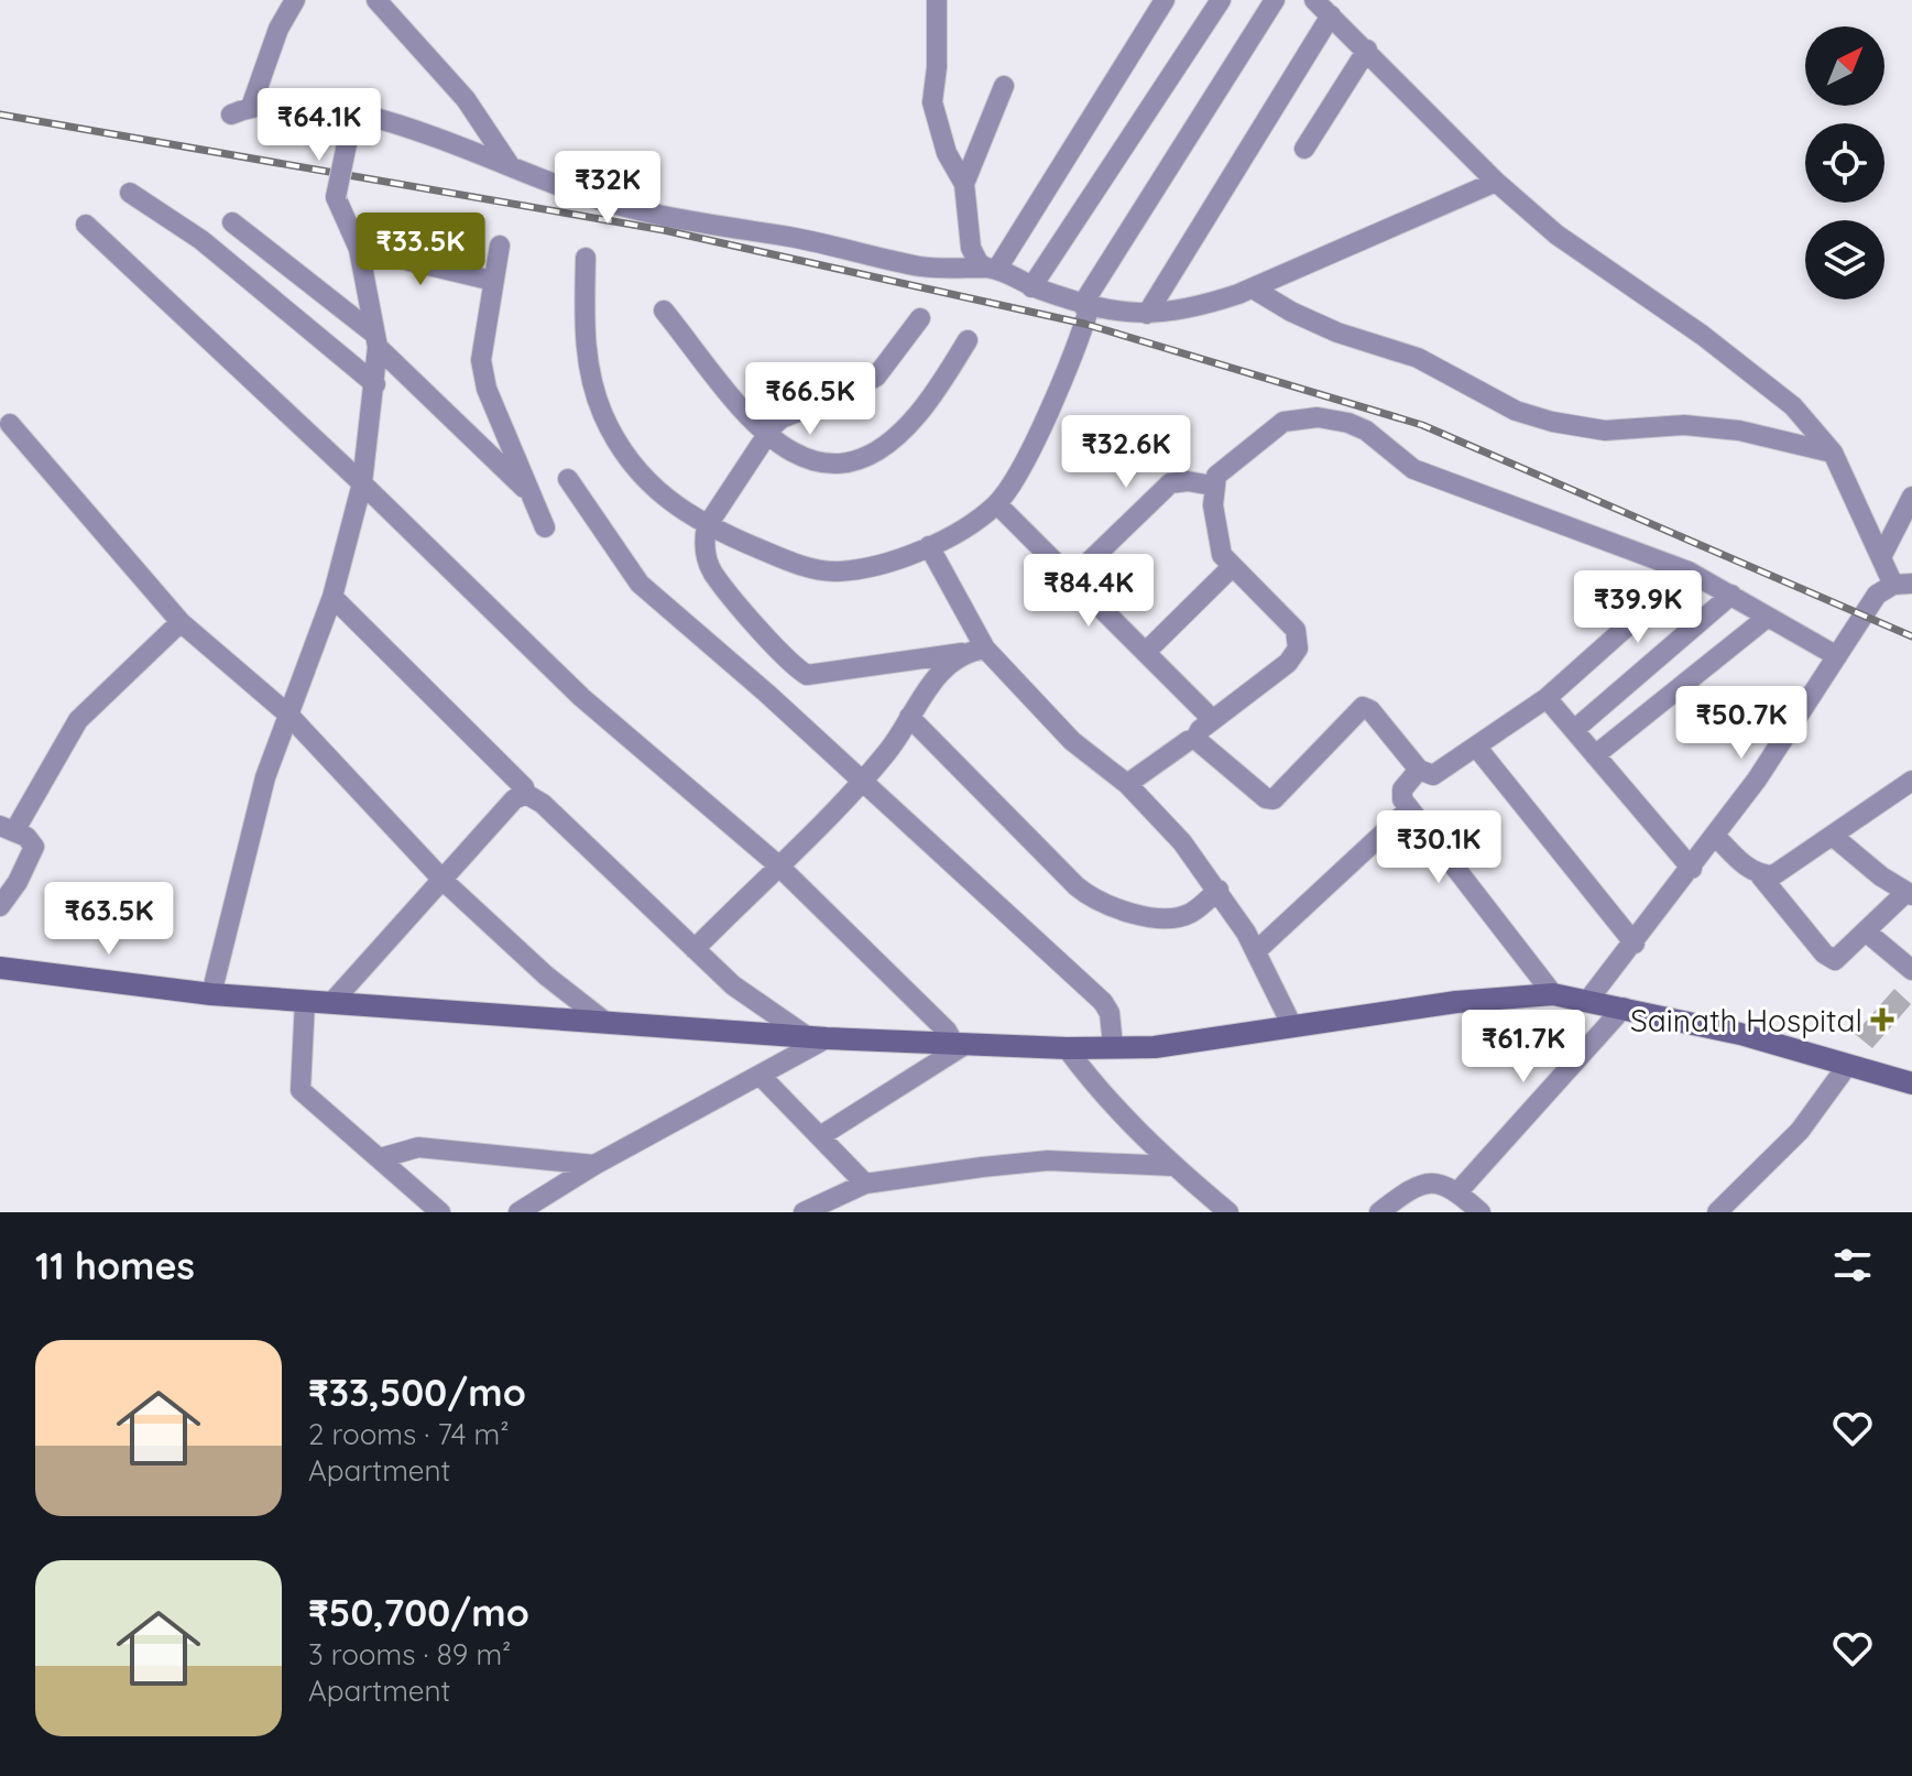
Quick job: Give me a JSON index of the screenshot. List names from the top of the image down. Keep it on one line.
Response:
{"places":{"health":["Sainath Hospital"]},"north":"top right","page":{"price":["₹64.1K","₹32K","₹33.5K","₹66.5K","₹32.6K","₹84.4K","₹39.9K","₹50.7K","₹30.1K","₹63.5K","₹61.7K"],"heading":"11 homes","list":[{"name":"₹33,500/mo","note":"2 rooms · 74 m² · Apartment"},{"name":"₹50,700/mo","note":"3 rooms · 89 m² · Apartment"}]}}
